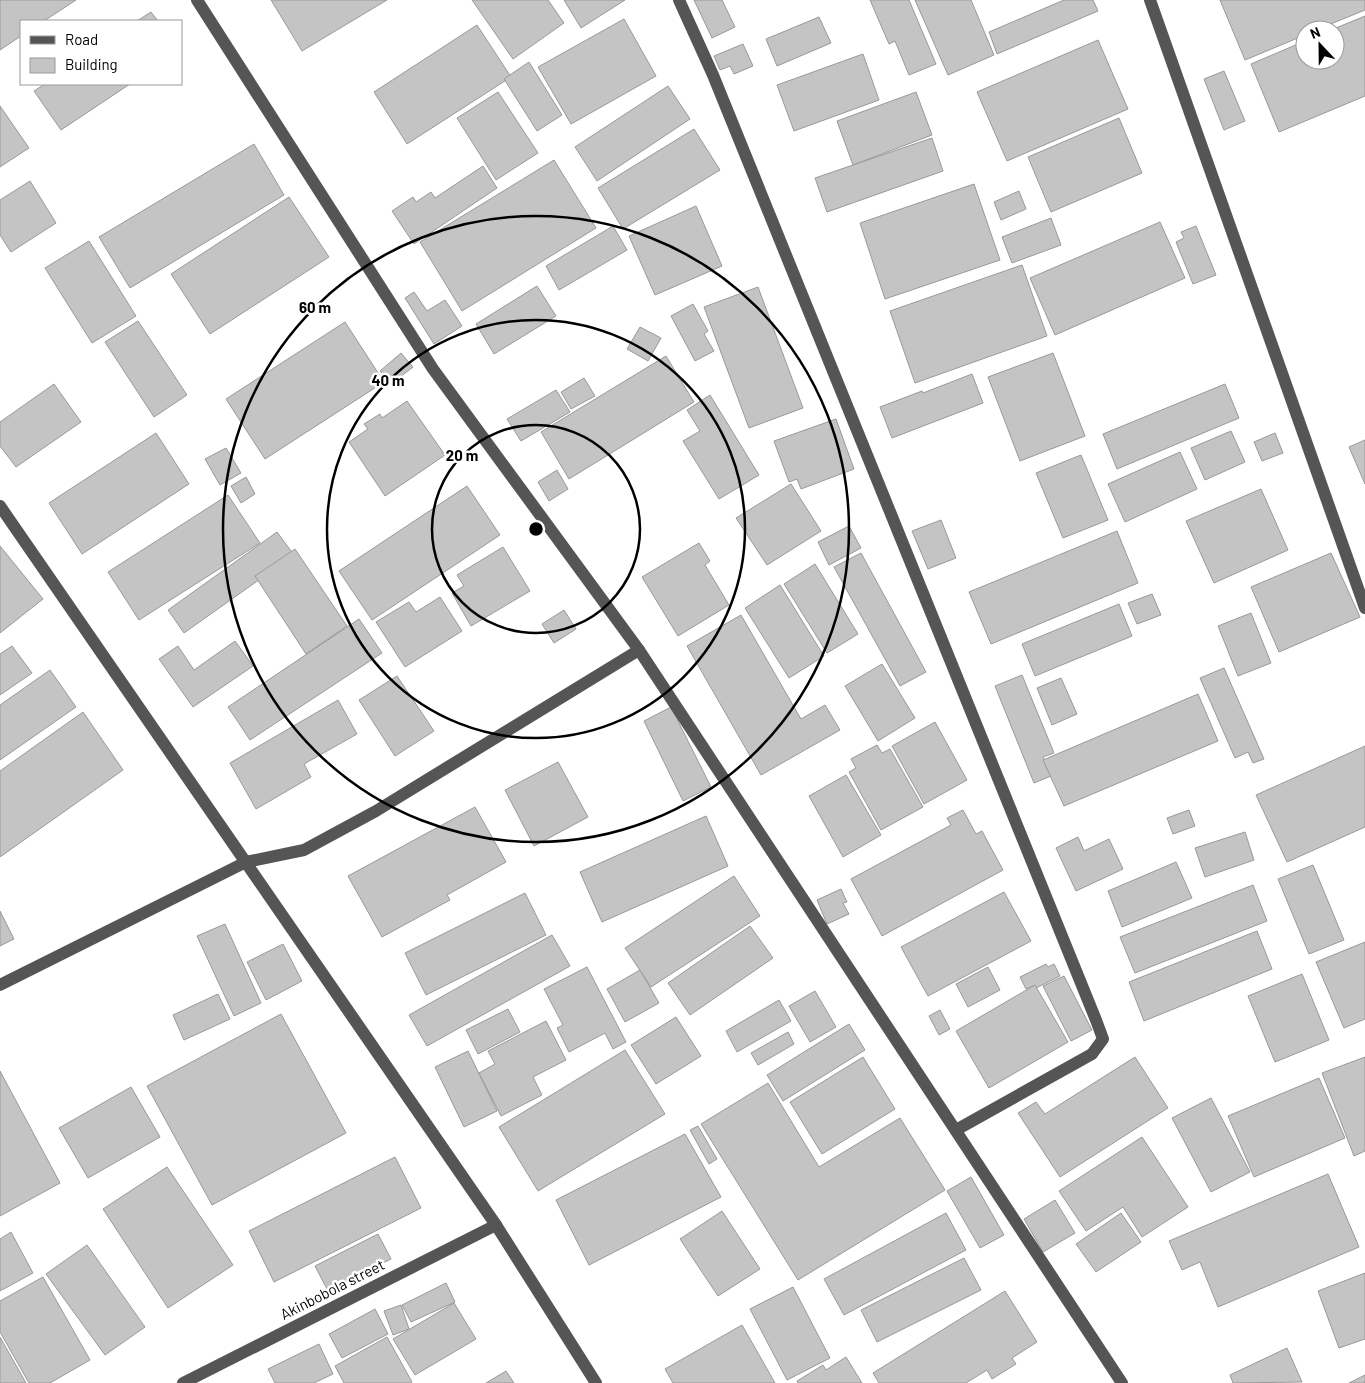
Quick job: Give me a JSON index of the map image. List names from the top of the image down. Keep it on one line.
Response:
{"streets":{"street":["Akinbobola street"]},"legend":["Road","Building"],"north":"top","rings":["60 m","40 m","20 m"]}
